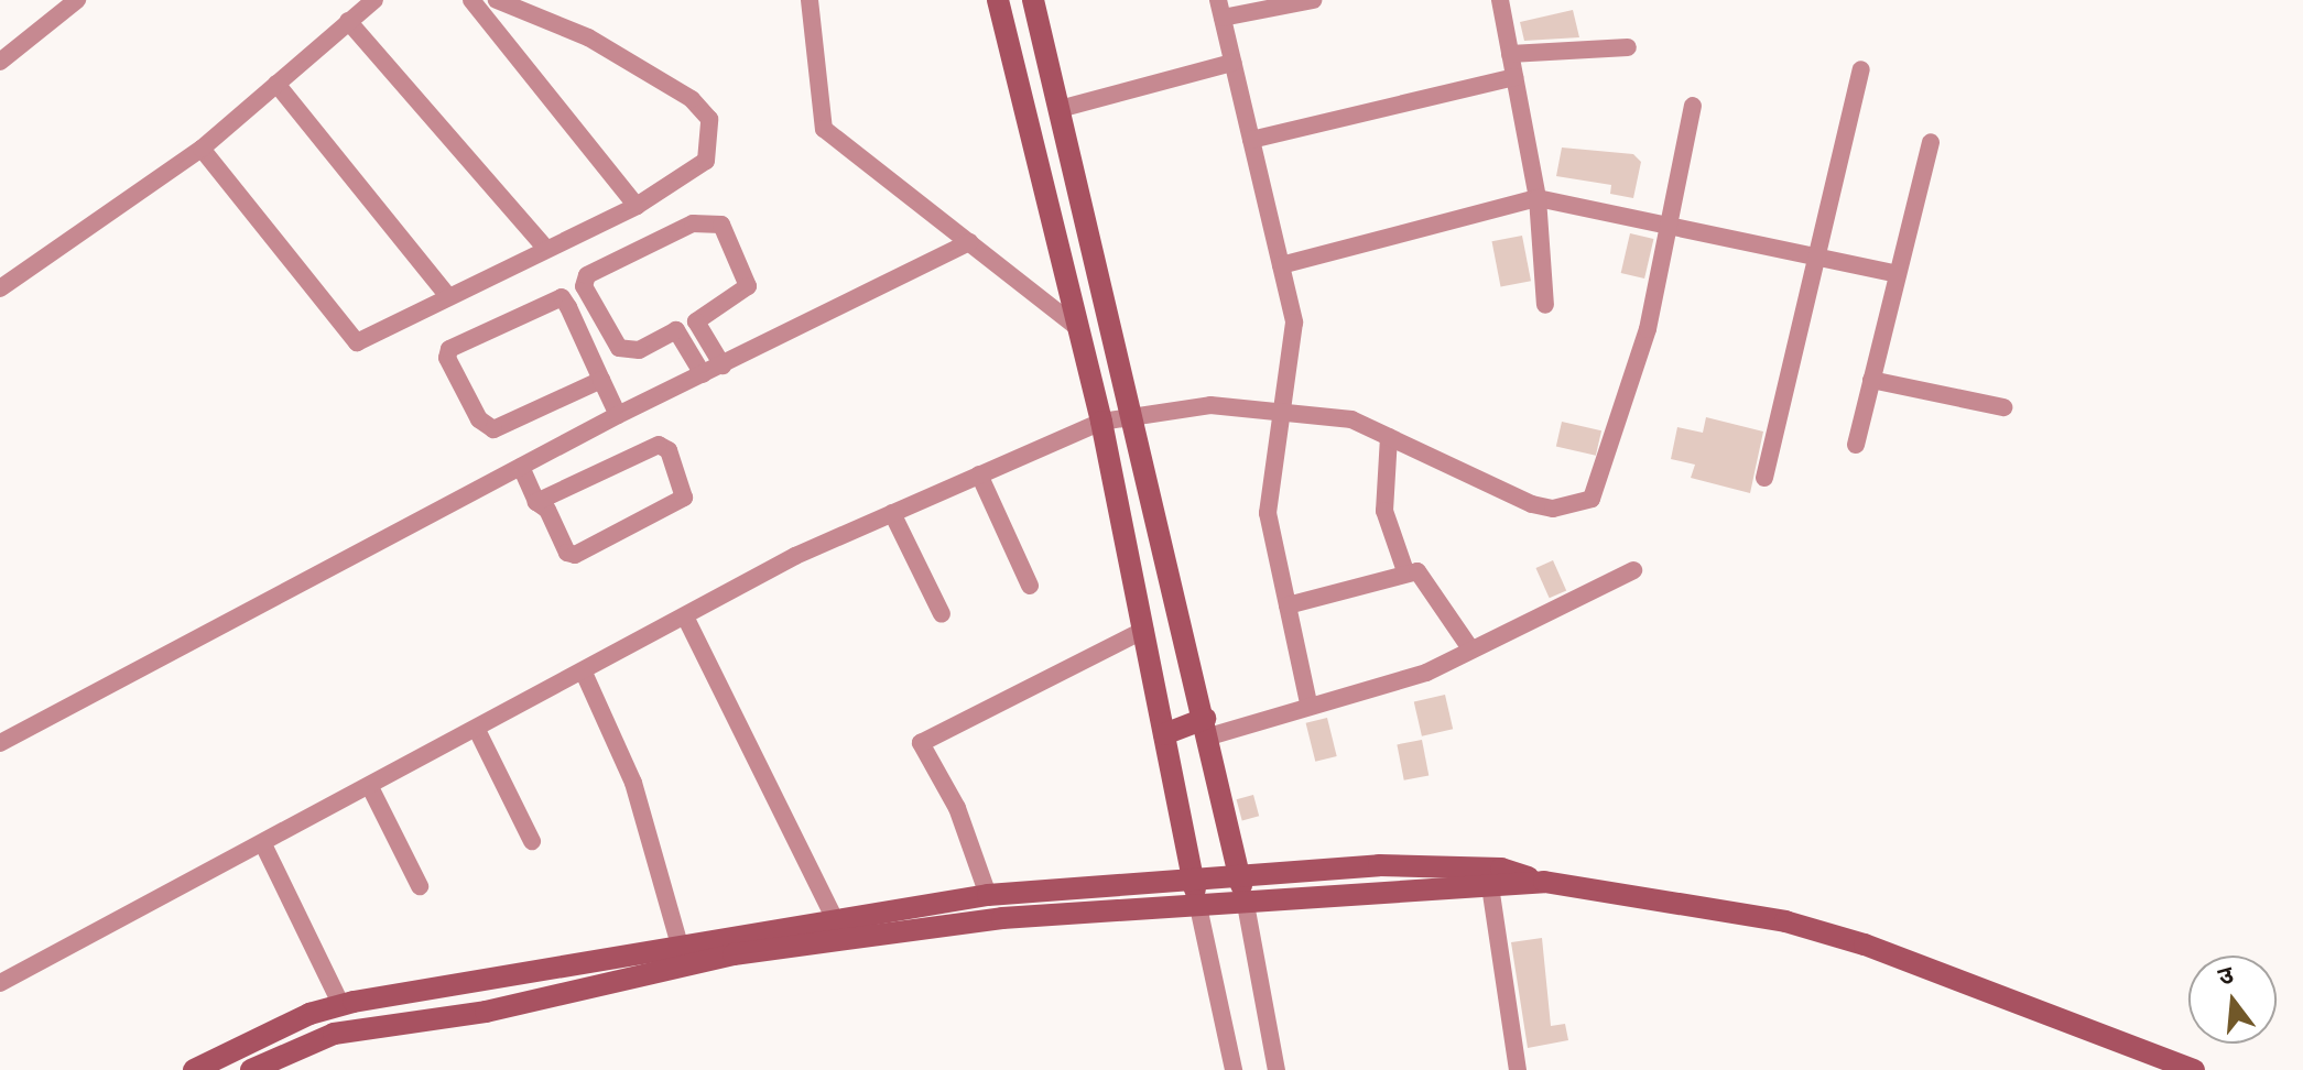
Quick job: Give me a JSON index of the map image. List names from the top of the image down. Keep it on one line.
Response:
{"north":"top"}
